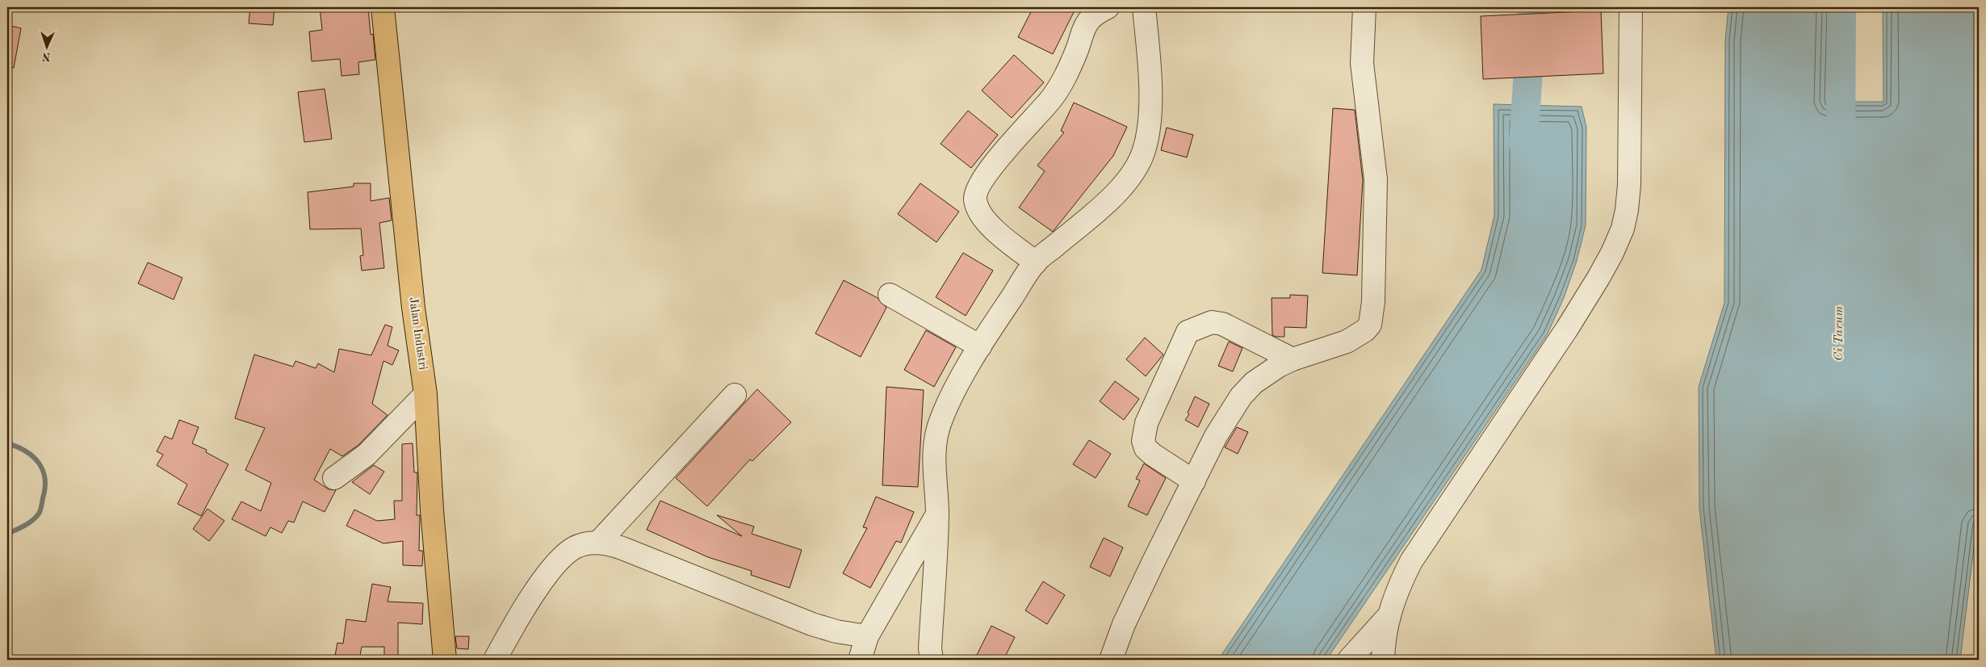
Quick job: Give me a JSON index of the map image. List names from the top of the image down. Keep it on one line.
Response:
{"streets":{"main road":["Jalan Industri"]},"water":["Ci Tarum"],"north":"bottom"}
